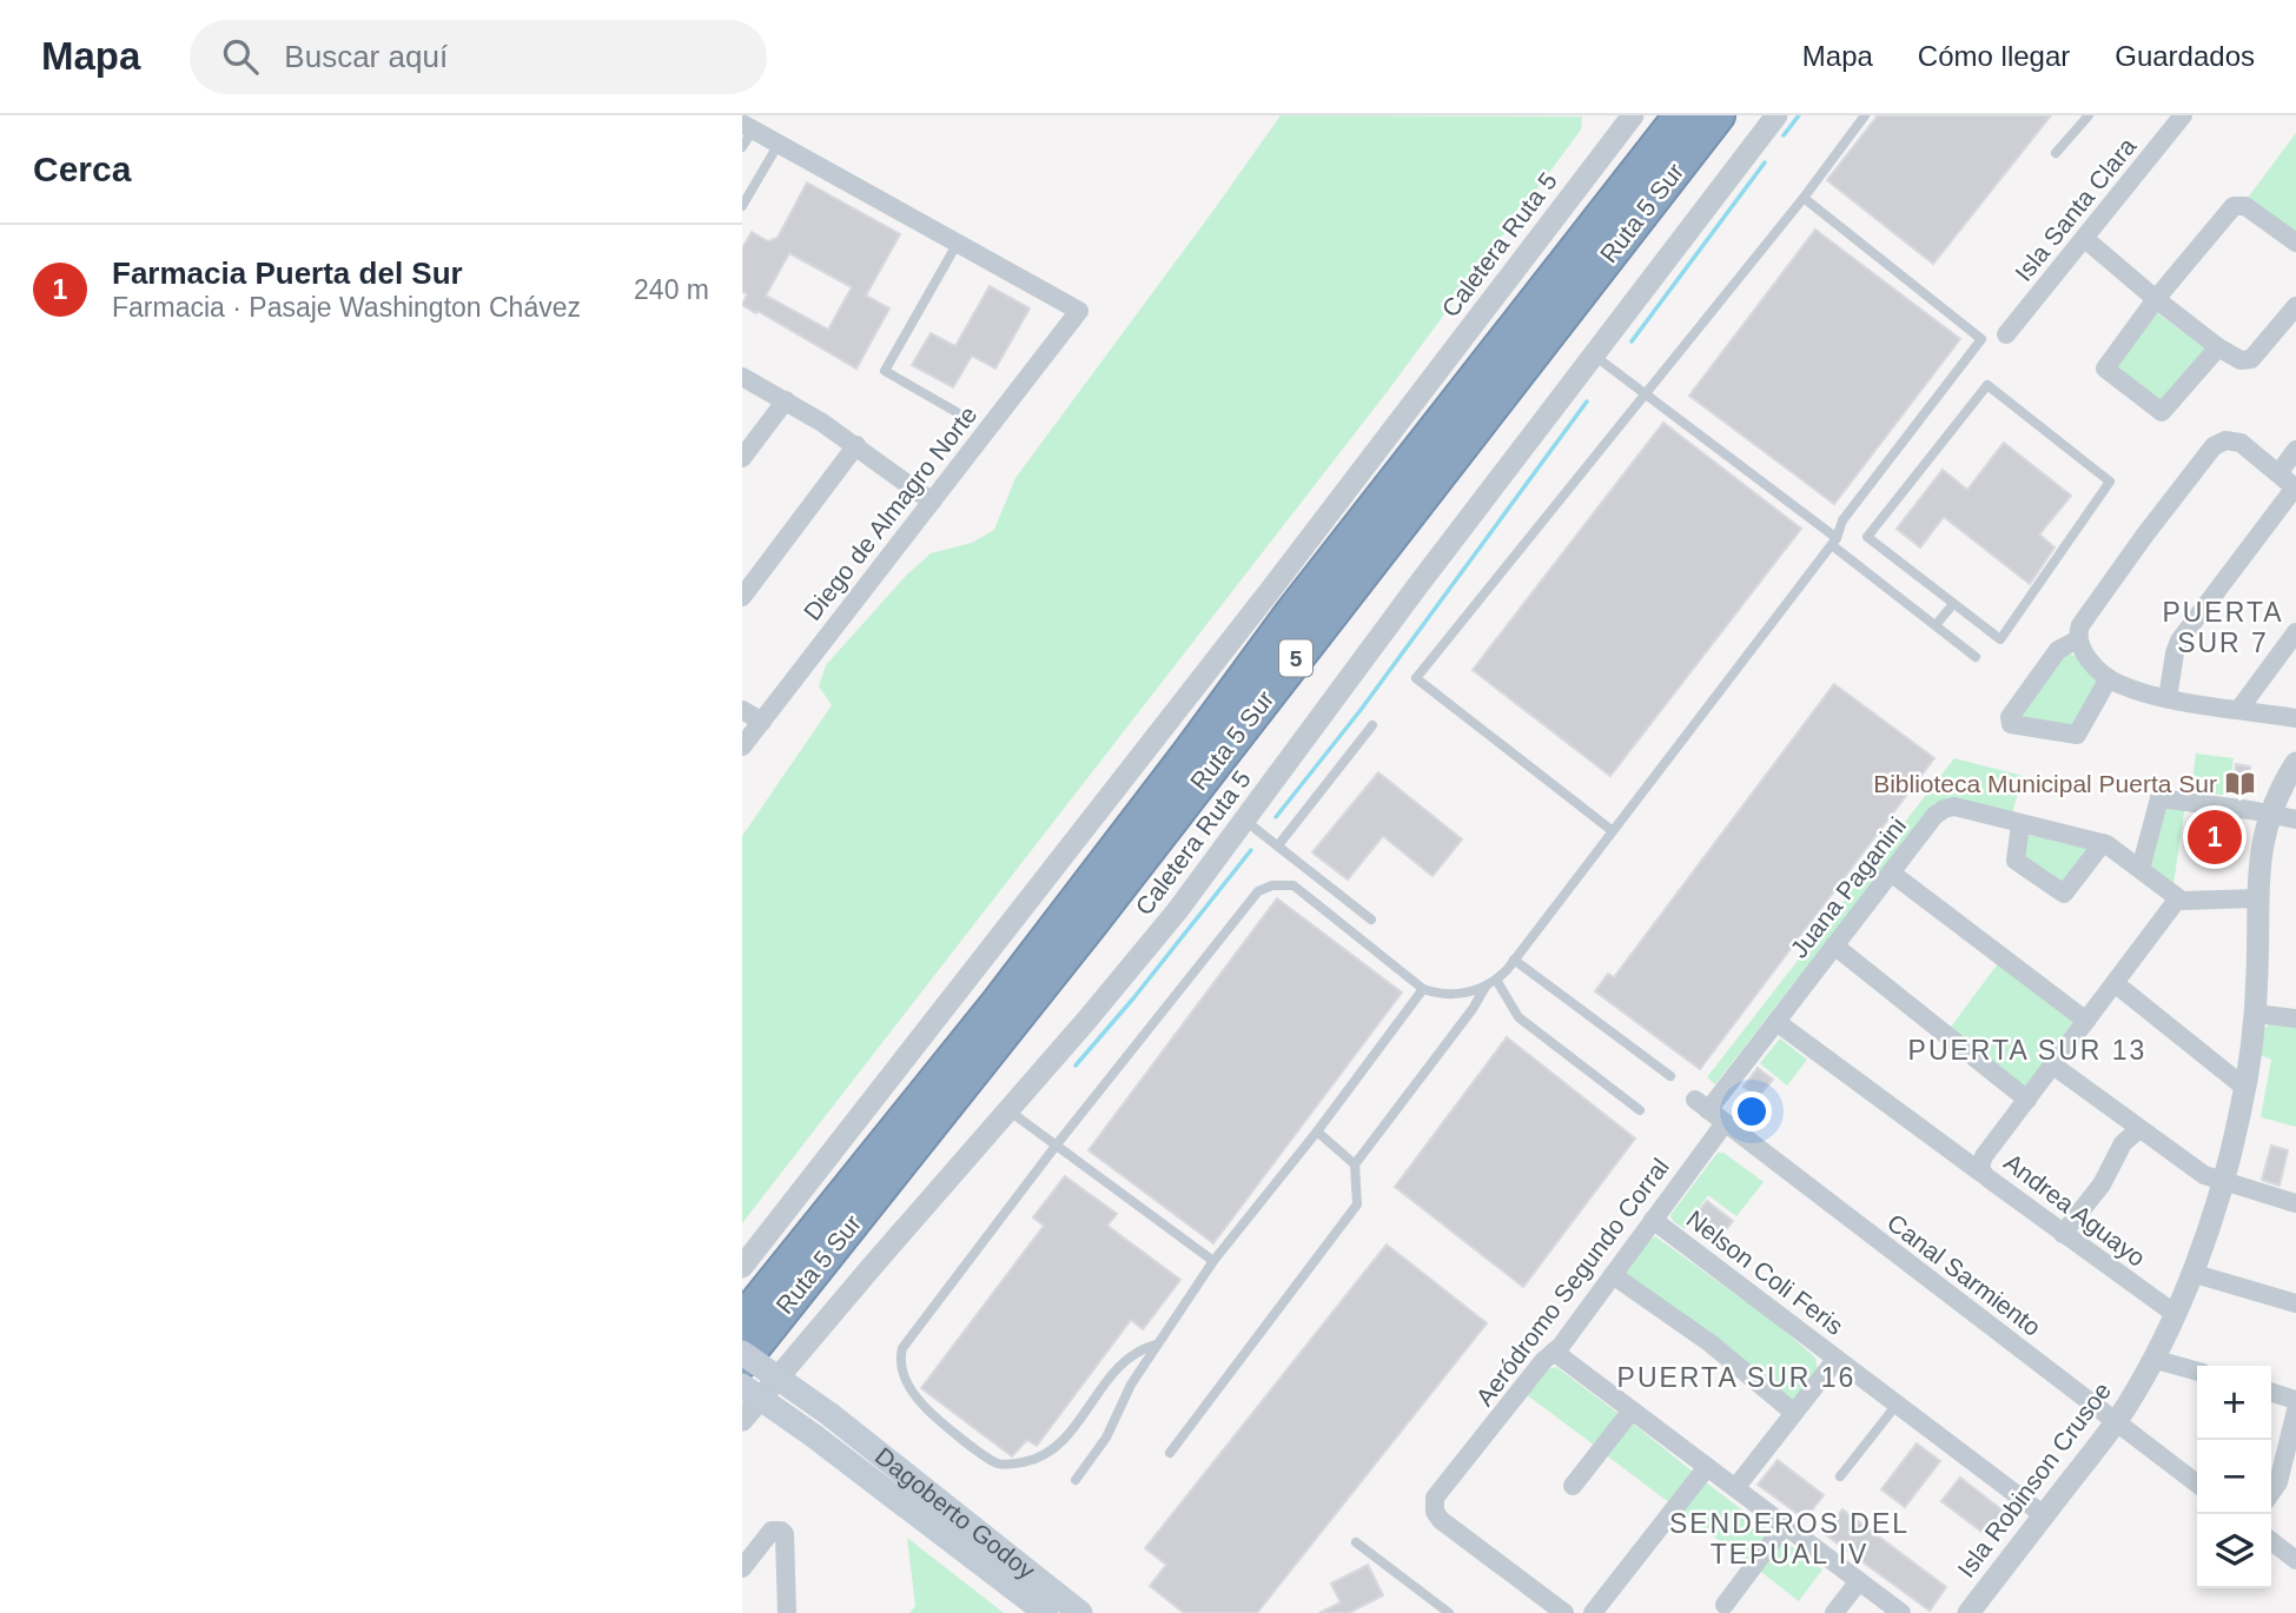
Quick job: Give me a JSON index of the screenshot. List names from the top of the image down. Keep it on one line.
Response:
{"streets":{"highway":["Ruta 5 Sur","5"],"main road":["Dagoberto Godoy"],"street":["Isla Santa Clara","Caletera Ruta 5","Diego de Almagro Norte","Juana Paganini","Andrea Aguayo","Nelson Coli Feris","Canal Sarmiento","Aeródromo Segundo Corral","Isla Robinson Crusoe"]},"crossings":[["Juana Paganini","Andrea Aguayo"],["Juana Paganini","Canal Sarmiento"],["Andrea Aguayo","Isla Robinson Crusoe"],["Nelson Coli Feris","Aeródromo Segundo Corral"],["Nelson Coli Feris","Isla Robinson Crusoe"],["Canal Sarmiento","Aeródromo Segundo Corral"],["Canal Sarmiento","Isla Robinson Crusoe"]],"districts":["PUERTA SUR 7","PUERTA SUR 13","PUERTA SUR 16","SENDEROS DEL TEPUAL IV"],"places":{"library":["Biblioteca Municipal Puerta Sur"]},"page":{"header":"Mapa","search":"Buscar aquí","nav":["Mapa","Cómo llegar","Guardados"],"heading":"Cerca","list":[{"mark":"1","name":"Farmacia Puerta del Sur","note":"Farmacia · Pasaje Washington Chávez","value":"240 m"}],"pins":"1","map_buttons":["+","−"]}}
